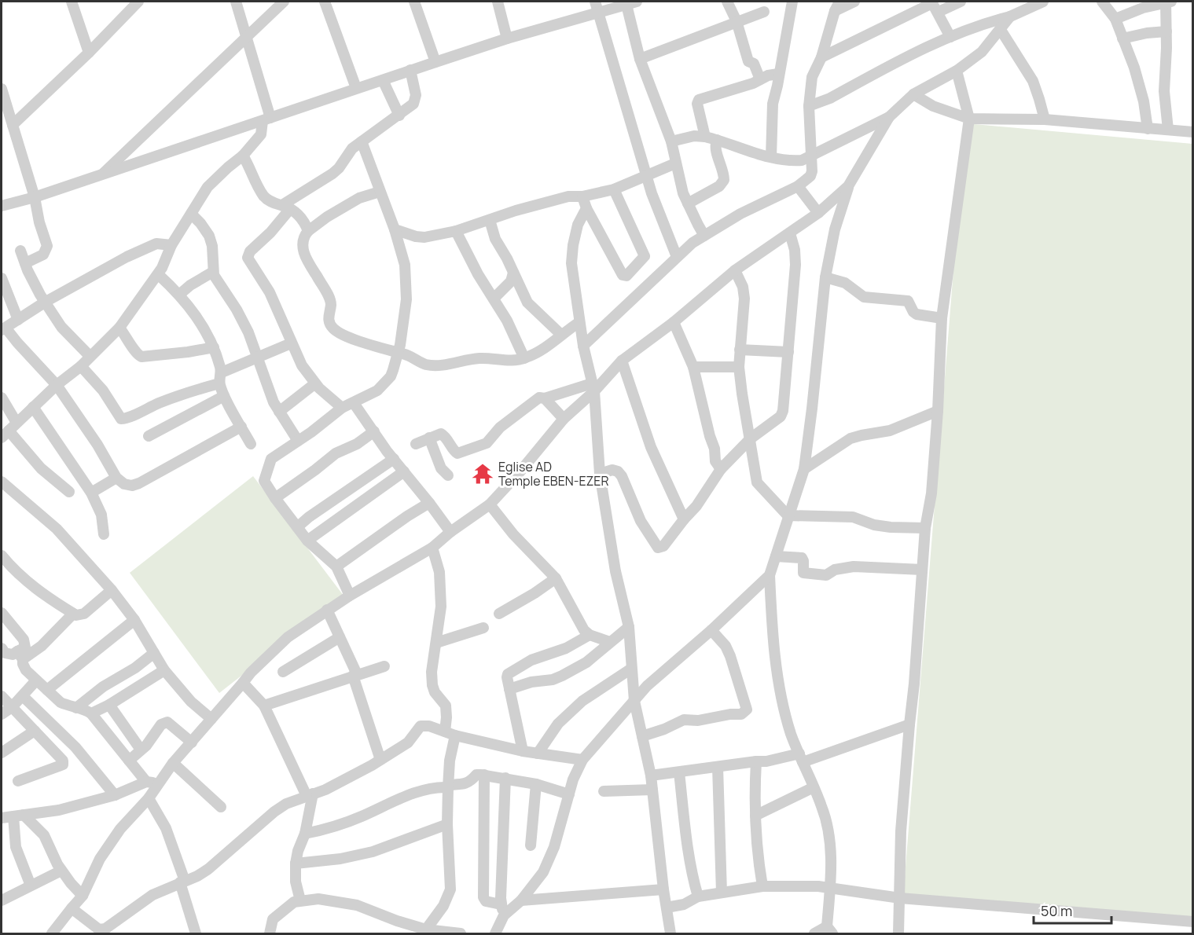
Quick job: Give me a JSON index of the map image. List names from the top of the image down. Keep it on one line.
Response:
{"places":{"temple":["Eglise AD Temple EBEN-EZER"]},"scale_bar":"50 m"}
